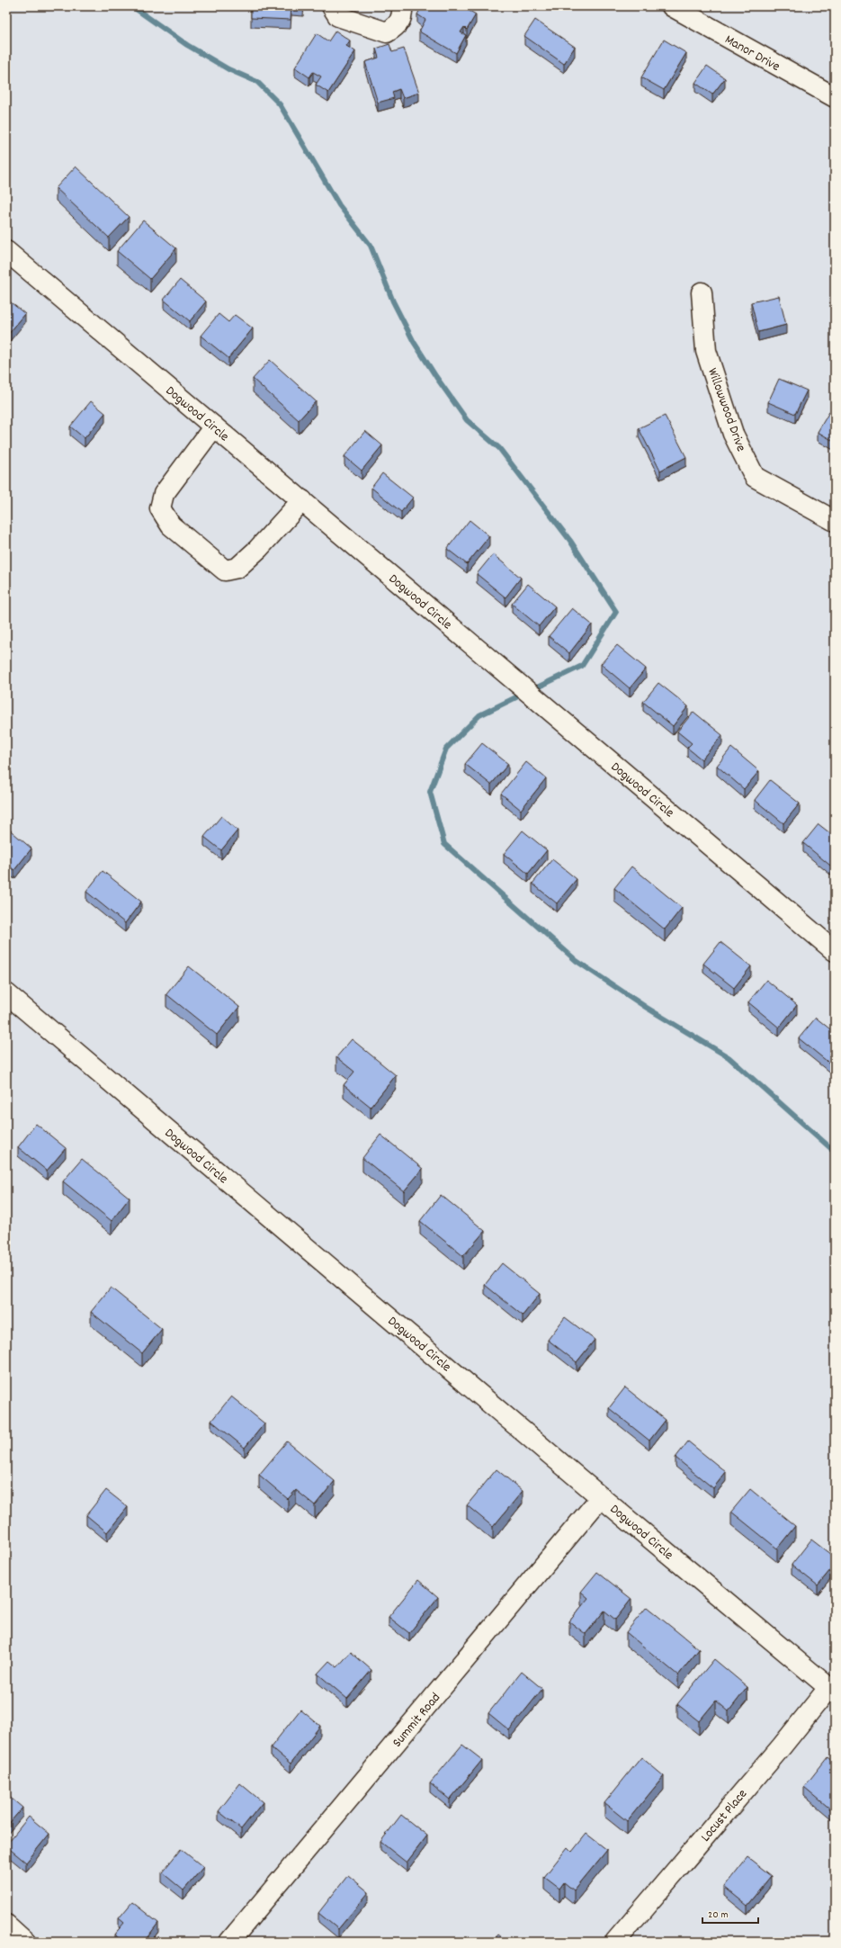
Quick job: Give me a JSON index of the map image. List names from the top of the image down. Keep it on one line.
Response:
{"streets":{"street":["Manor Drive","Willowwood Drive","Dogwood Circle","Summit Road","Locust Place"]},"crossings":[["Dogwood Circle","Summit Road"],["Dogwood Circle","Locust Place"]],"scale_bar":"20 m"}
